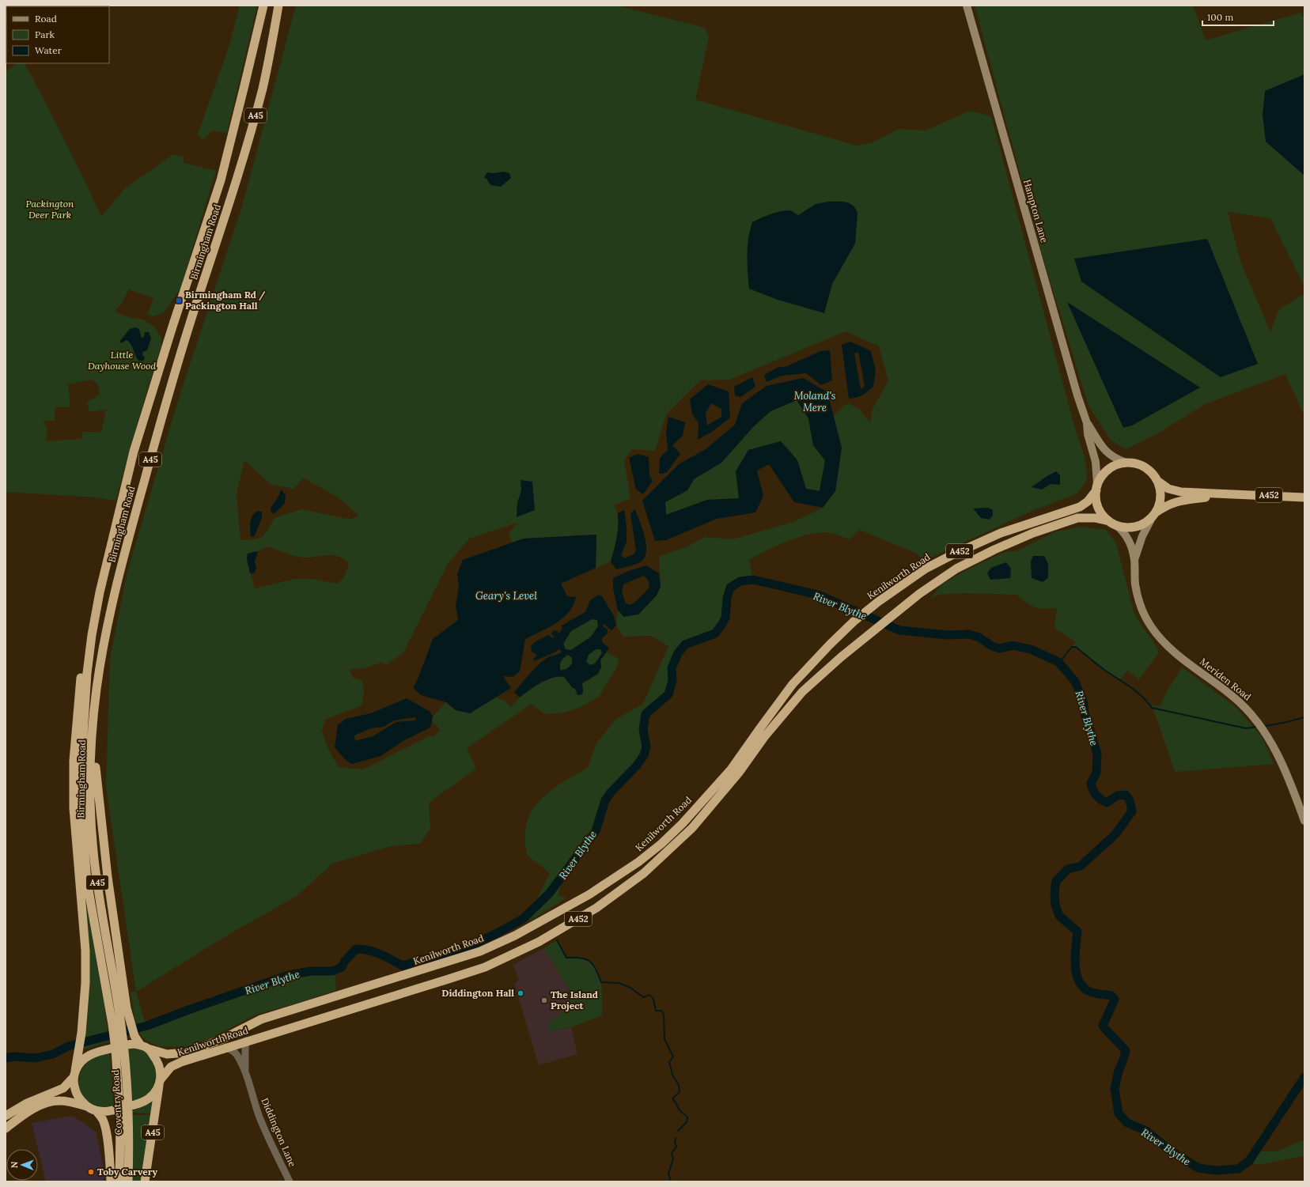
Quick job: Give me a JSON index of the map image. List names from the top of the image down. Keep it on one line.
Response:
{"streets":{"highway":["A45","Birmingham Road","A452","Kenilworth Road","Coventry Road"],"main road":["Hampton Lane","Meriden Road"],"street":["Diddington Lane"]},"crossings":[["A45","Birmingham Road"],["A45","Kenilworth Road"],["Hampton Lane","A452"],["Hampton Lane","Kenilworth Road"],["Hampton Lane","Meriden Road"],["Birmingham Road","Coventry Road"],["A452","Kenilworth Road"],["A452","Meriden Road"],["Kenilworth Road","Meriden Road"],["Kenilworth Road","Diddington Lane"]],"water":["Moland's Mere","Geary's Level","River Blythe"],"parks":["Packington Deer Park","Little Dayhouse Wood"],"places":{"transit":["Birmingham Rd / Packington Hall"],"other":["Diddington Hall","The Island Project","Toby Carvery"]},"legend":["Road","Park","Water"],"scale_bar":"100 m","north":"left"}
